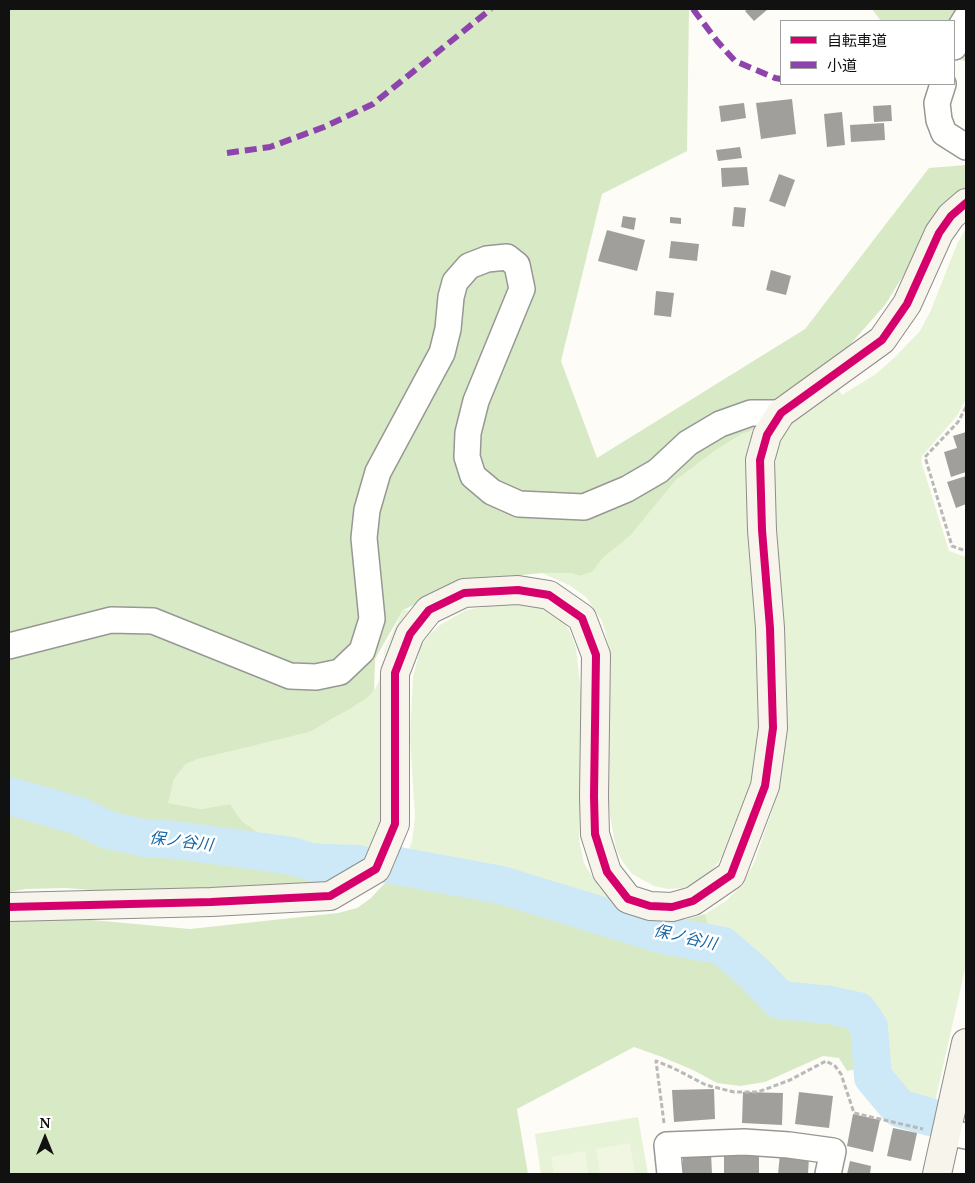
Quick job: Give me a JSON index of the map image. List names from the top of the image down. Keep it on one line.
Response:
{"water":["保ノ谷川"],"legend":["自転車道","小道"],"north":"top"}
